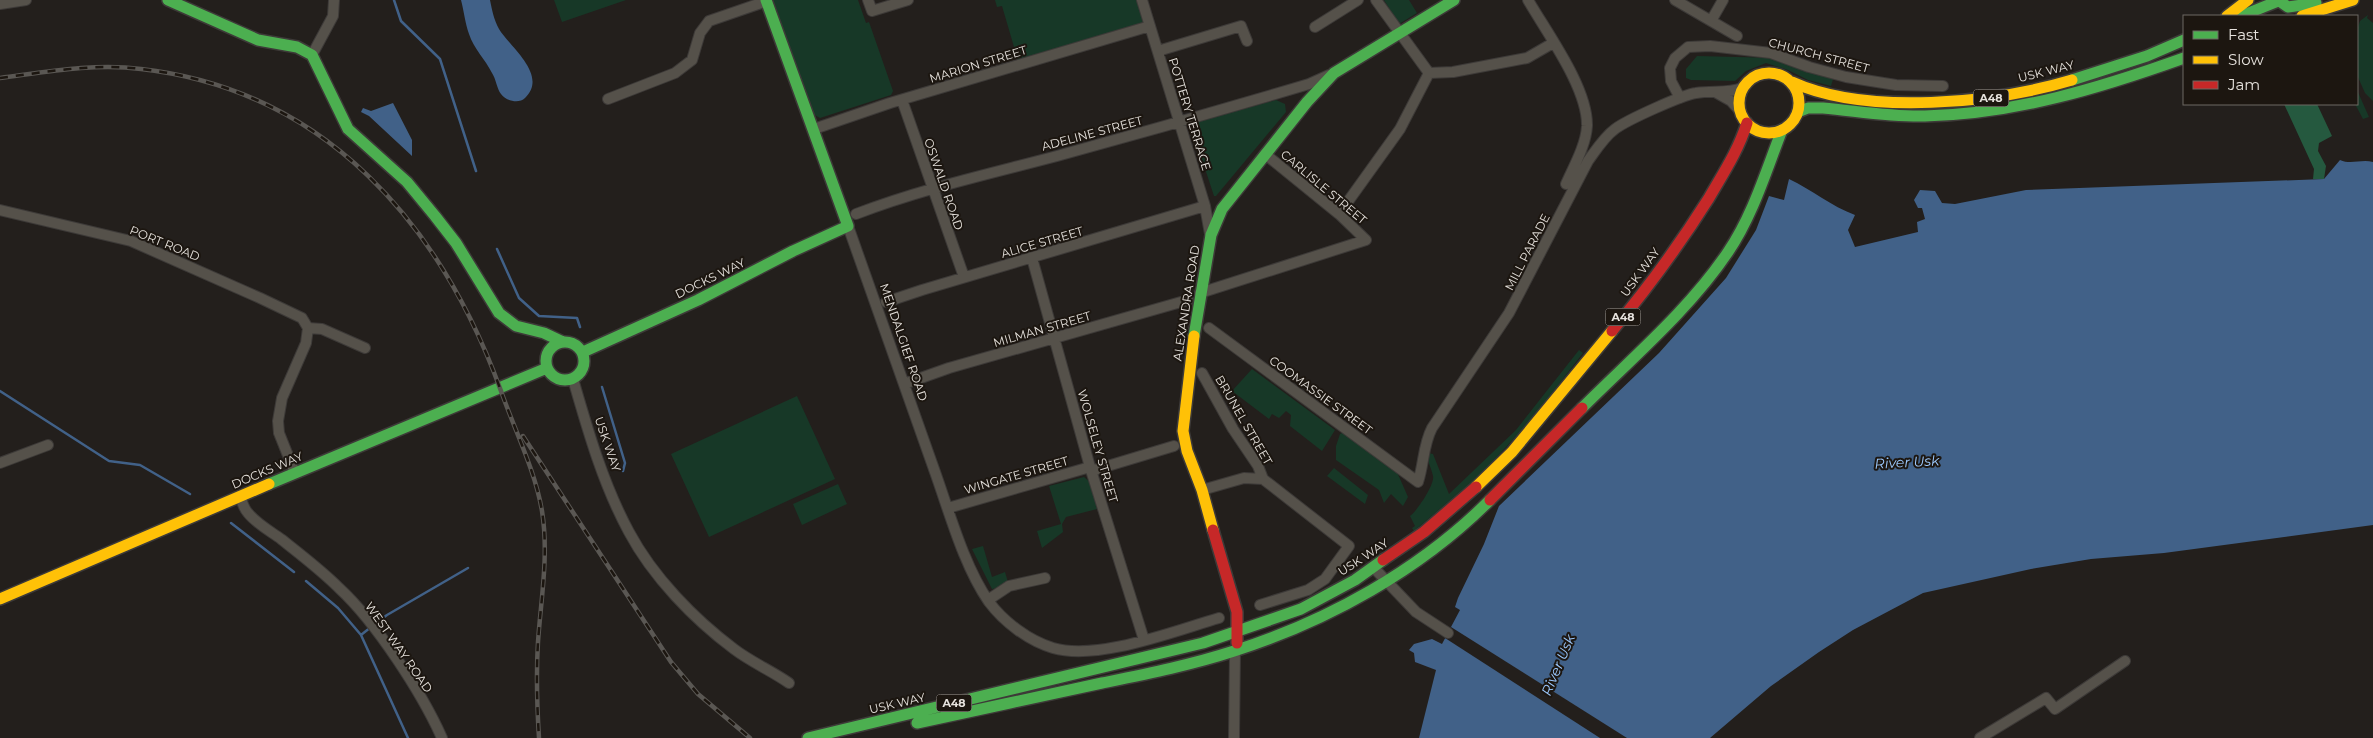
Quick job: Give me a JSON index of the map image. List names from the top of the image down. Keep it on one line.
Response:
{"streets":{"main road":["USK WAY","A48","DOCKS WAY","ALEXANDRA ROAD","MENDALGIEF ROAD"],"street":["CHURCH STREET","MARION STREET","POTTERY TERRACE","ADELINE STREET","OSWALD ROAD","CARLISLE STREET","ALICE STREET","PORT ROAD","MILL PARADE","MILMAN STREET","COOMASSIE STREET","BRUNEL STREET","WOLSELEY STREET","WINGATE STREET","WEST WAY ROAD"]},"crossings":[["CHURCH STREET","MILL PARADE"],["MARION STREET","POTTERY TERRACE"],["MARION STREET","OSWALD ROAD"],["MARION STREET","MENDALGIEF ROAD"],["USK WAY","A48"],["USK WAY","MILL PARADE"],["USK WAY","DOCKS WAY"],["USK WAY","ALEXANDRA ROAD"],["A48","MILL PARADE"],["POTTERY TERRACE","ADELINE STREET"],["POTTERY TERRACE","ALICE STREET"],["POTTERY TERRACE","ALEXANDRA ROAD"],["ADELINE STREET","OSWALD ROAD"],["ADELINE STREET","ALEXANDRA ROAD"],["OSWALD ROAD","ALICE STREET"],["CARLISLE STREET","ALEXANDRA ROAD"],["ALICE STREET","WOLSELEY STREET"],["MILL PARADE","COOMASSIE STREET"],["DOCKS WAY","MENDALGIEF ROAD"],["DOCKS WAY","WEST WAY ROAD"],["ALEXANDRA ROAD","BRUNEL STREET"],["MILMAN STREET","MENDALGIEF ROAD"],["MILMAN STREET","WOLSELEY STREET"],["MENDALGIEF ROAD","WOLSELEY STREET"],["MENDALGIEF ROAD","WINGATE STREET"],["WOLSELEY STREET","WINGATE STREET"]],"water":["River Usk"],"legend":["Fast","Slow","Jam"]}
